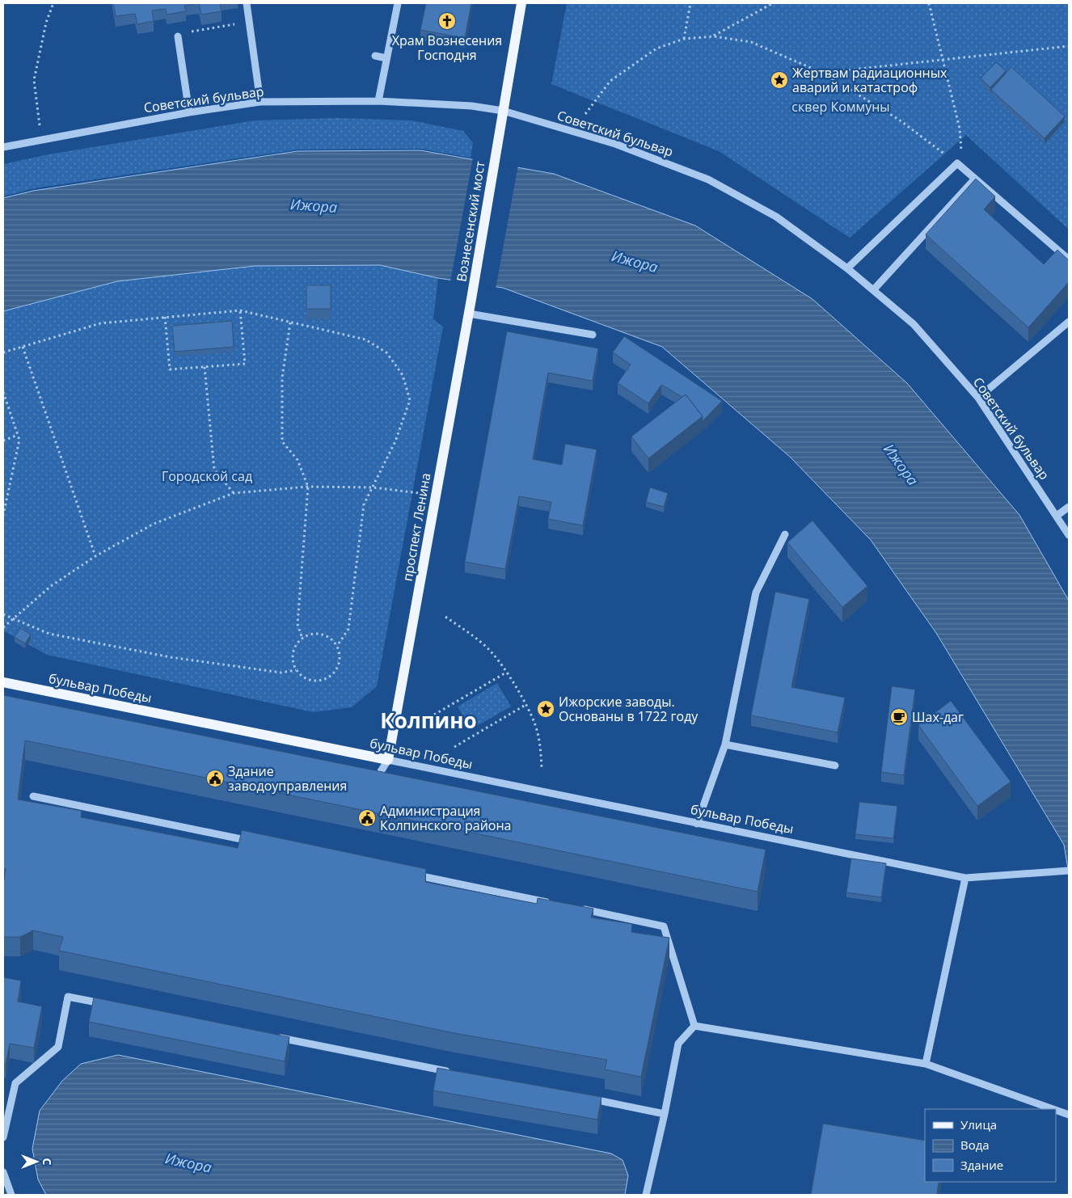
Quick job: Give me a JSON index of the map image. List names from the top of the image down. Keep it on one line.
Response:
{"streets":{"main road":["Вознесенский мост","проспект Ленина","бульвар Победы"],"street":["Советский бульвар"]},"crossings":[["Советский бульвар","Вознесенский мост"],["Вознесенский мост","проспект Ленина"],["проспект Ленина","бульвар Победы"]],"districts":["Колпино"],"water":["Ижора"],"parks":["сквер Коммуны","Городской сад"],"places":{"church":["Храм Вознесения Господня"],"place":["Жертвам радиационных аварий и катастроф","Ижорские заводы. Основаны в 1722 году"],"cafe":["Шах-даг"],"public building":["Здание заводоуправления","Администрация Колпинского района"]},"legend":["Улица","Вода","Здание"],"north":"right"}
